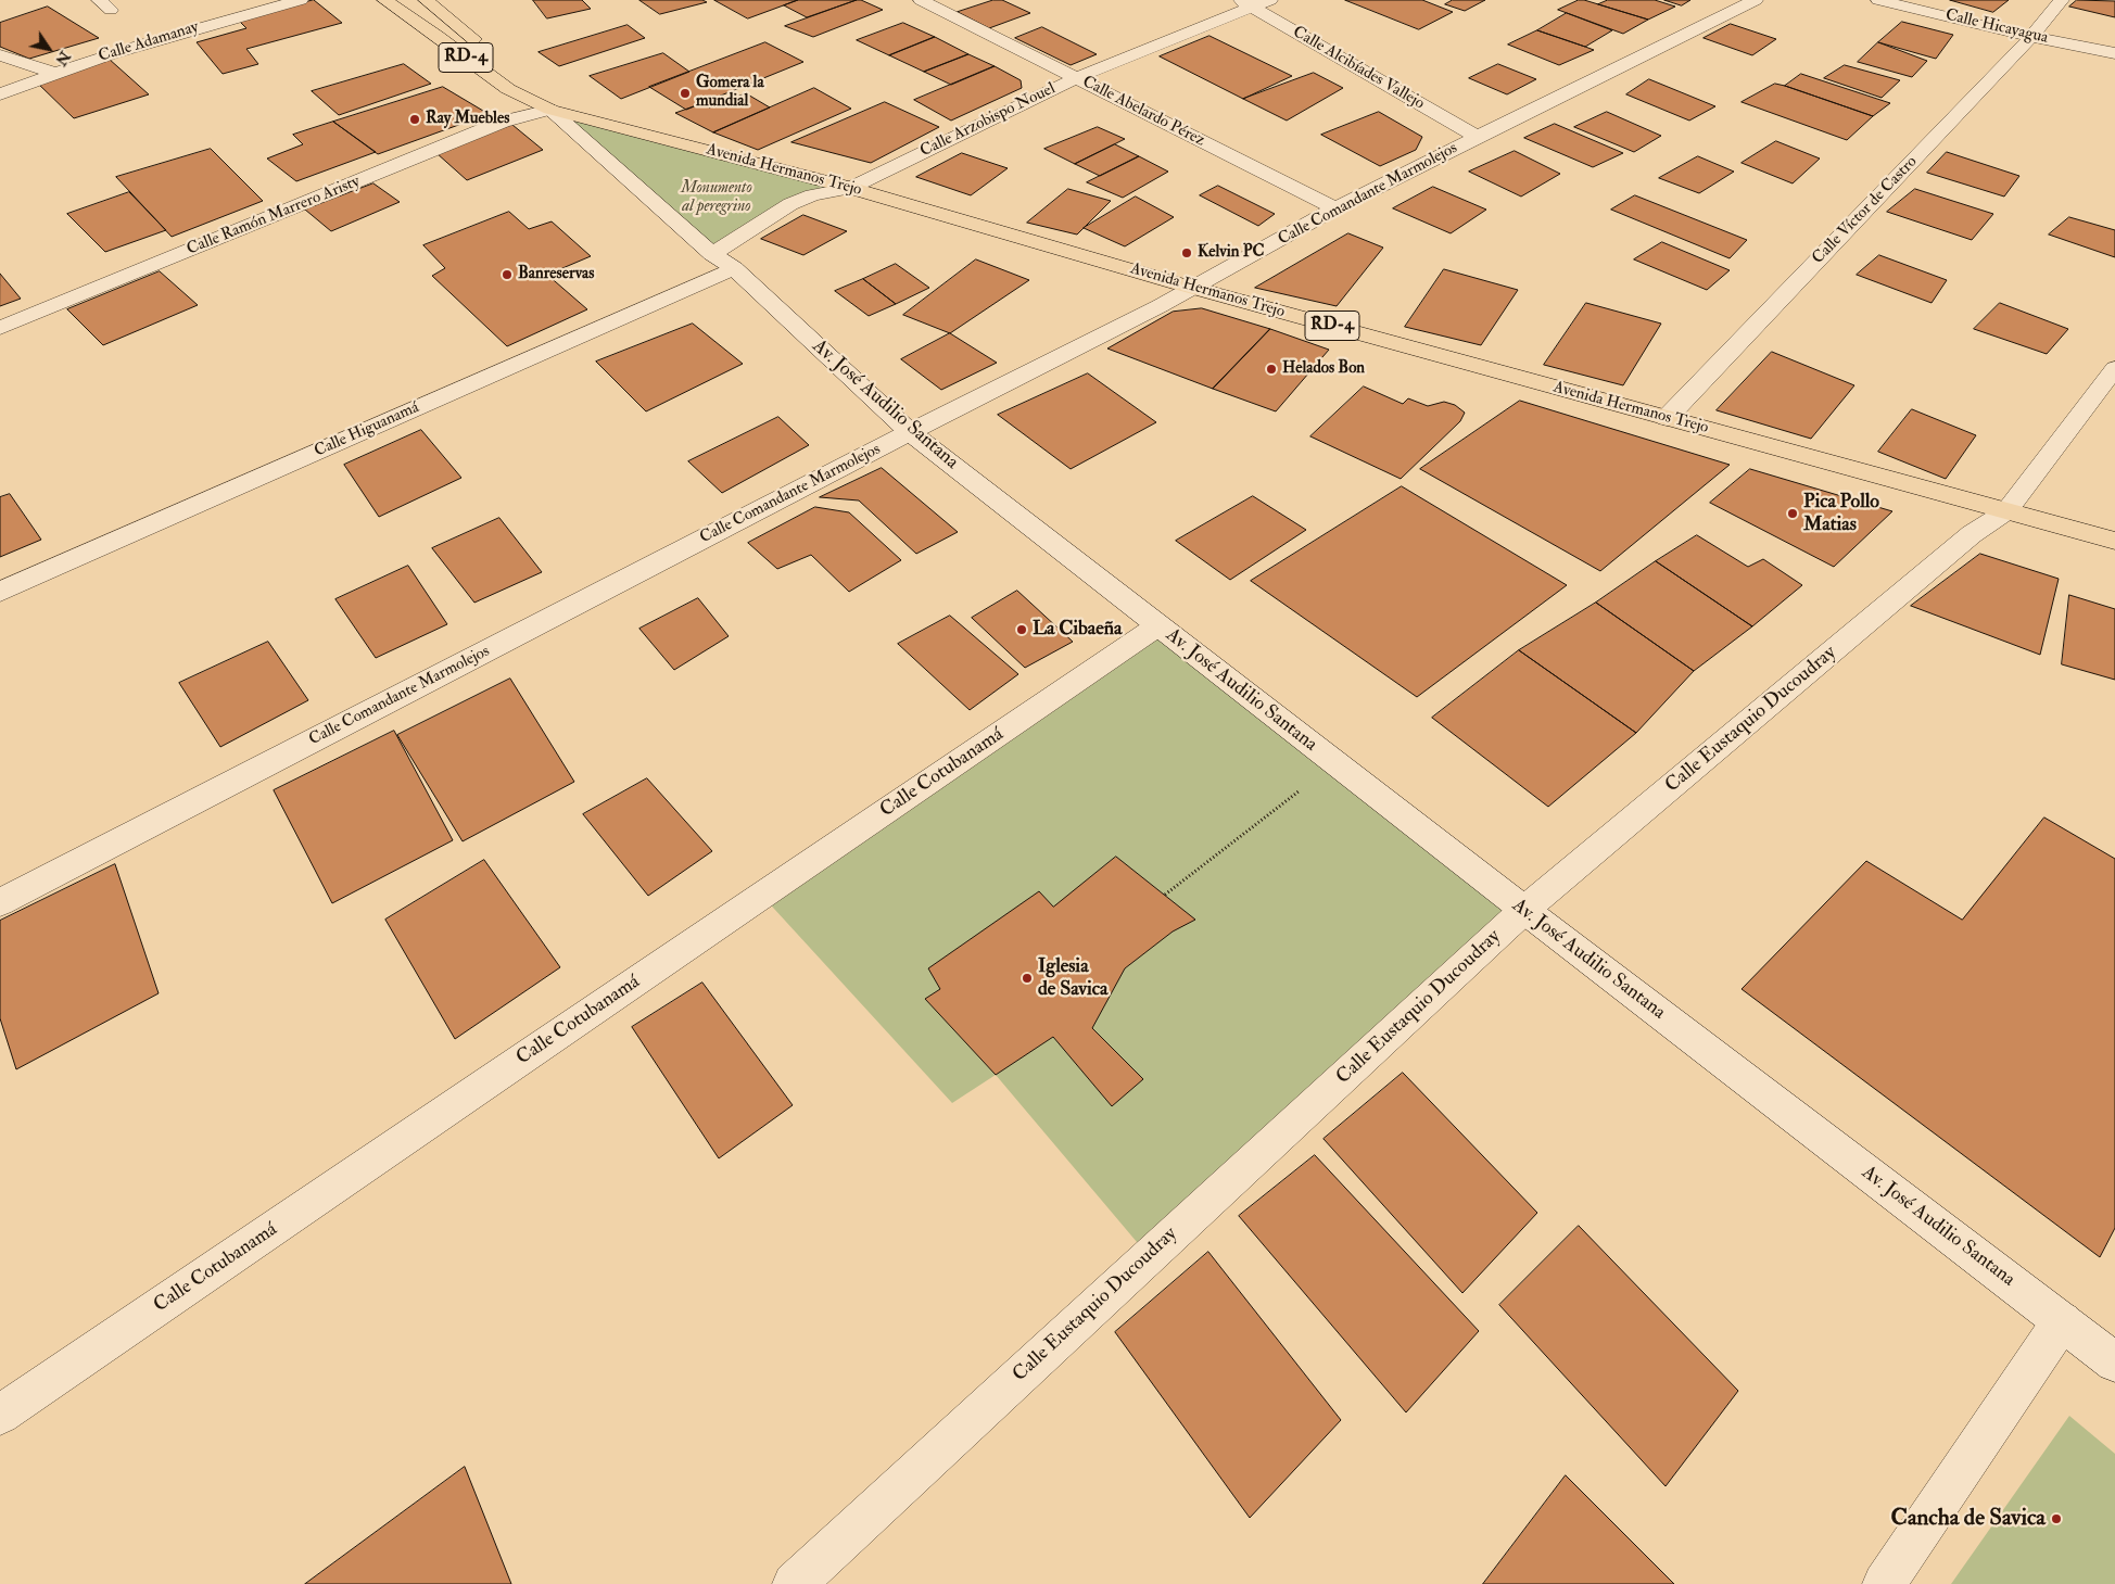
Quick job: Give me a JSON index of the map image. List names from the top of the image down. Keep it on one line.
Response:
{"streets":{"main road":["RD-4","Avenida Hermanos Trejo","Av. José Audilio Santana"],"street":["Calle Hicayagua","Calle Adamanay","Calle Alcibíades Vallejo","Calle Abelardo Pérez","Calle Arzobispo Nouel","Calle Comandante Marmolejos","Calle Víctor de Castro","Calle Ramón Marrero Aristy","Calle Higuanamá","Calle Eustaquio Ducoudray","Calle Cotubanamá"]},"crossings":[["Calle Hicayagua","Calle Víctor de Castro"],["Calle Alcibíades Vallejo","Calle Arzobispo Nouel"],["Calle Alcibíades Vallejo","Calle Comandante Marmolejos"],["Calle Abelardo Pérez","Calle Arzobispo Nouel"],["Calle Abelardo Pérez","Calle Comandante Marmolejos"],["Calle Arzobispo Nouel","Avenida Hermanos Trejo"],["Calle Arzobispo Nouel","Av. José Audilio Santana"],["Calle Arzobispo Nouel","Calle Higuanamá"],["Avenida Hermanos Trejo","Calle Comandante Marmolejos"],["Avenida Hermanos Trejo","Calle Víctor de Castro"],["Avenida Hermanos Trejo","Calle Ramón Marrero Aristy"],["Avenida Hermanos Trejo","Av. José Audilio Santana"],["Avenida Hermanos Trejo","Calle Eustaquio Ducoudray"],["Calle Comandante Marmolejos","Av. José Audilio Santana"],["Calle Ramón Marrero Aristy","Av. José Audilio Santana"],["Av. José Audilio Santana","Calle Higuanamá"],["Av. José Audilio Santana","Calle Eustaquio Ducoudray"],["Av. José Audilio Santana","Calle Cotubanamá"]],"parks":["Monumento al peregrino"],"places":["Gomera la mundial","Ray Muebles","Kelvin PC","Banreservas","Helados Bon","Pica Pollo Matias","La Cibaeña","Iglesia de Savica","Cancha de Savica"],"north":"bottom right"}
